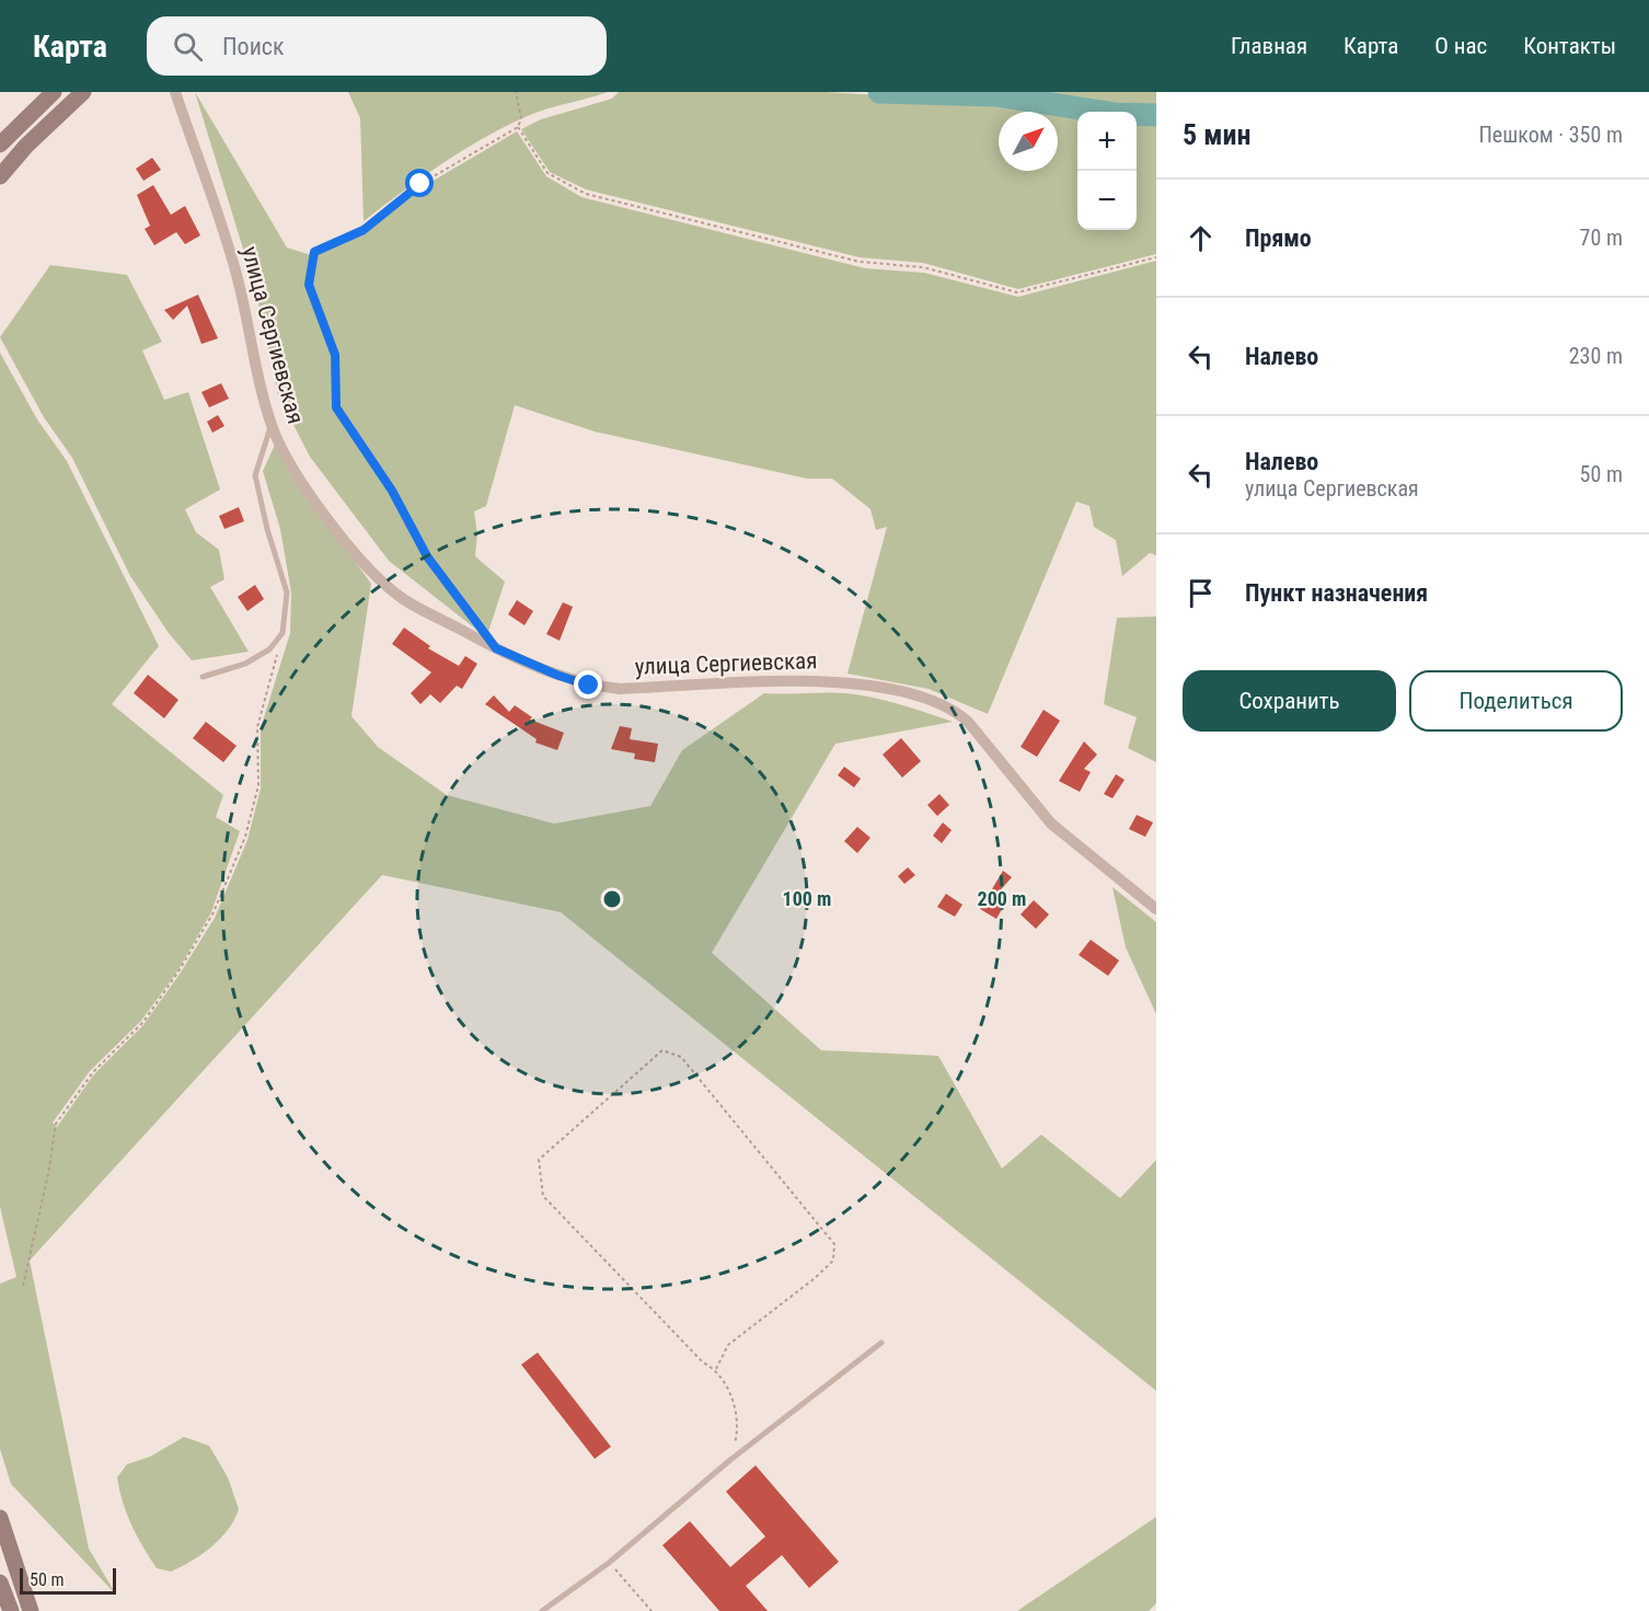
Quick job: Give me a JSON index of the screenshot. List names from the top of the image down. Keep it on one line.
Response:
{"streets":{"street":["улица Сергиевская"]},"scale_bar":"50 m","north":"top right","page":{"header":"Карта","search":"Поиск","nav":["Главная","Карта","О нас","Контакты"],"heading":["5 мин","Пешком · 350 m"],"map_buttons":["+","−"],"list":[["Прямо","70 m"],["Налево","230 m"],["Налево","улица Сергиевская","50 m"],"Пункт назначения"],"buttons":["Сохранить","Поделиться"],"scale":"50 m"},"rings":["100 m","200 m"]}
